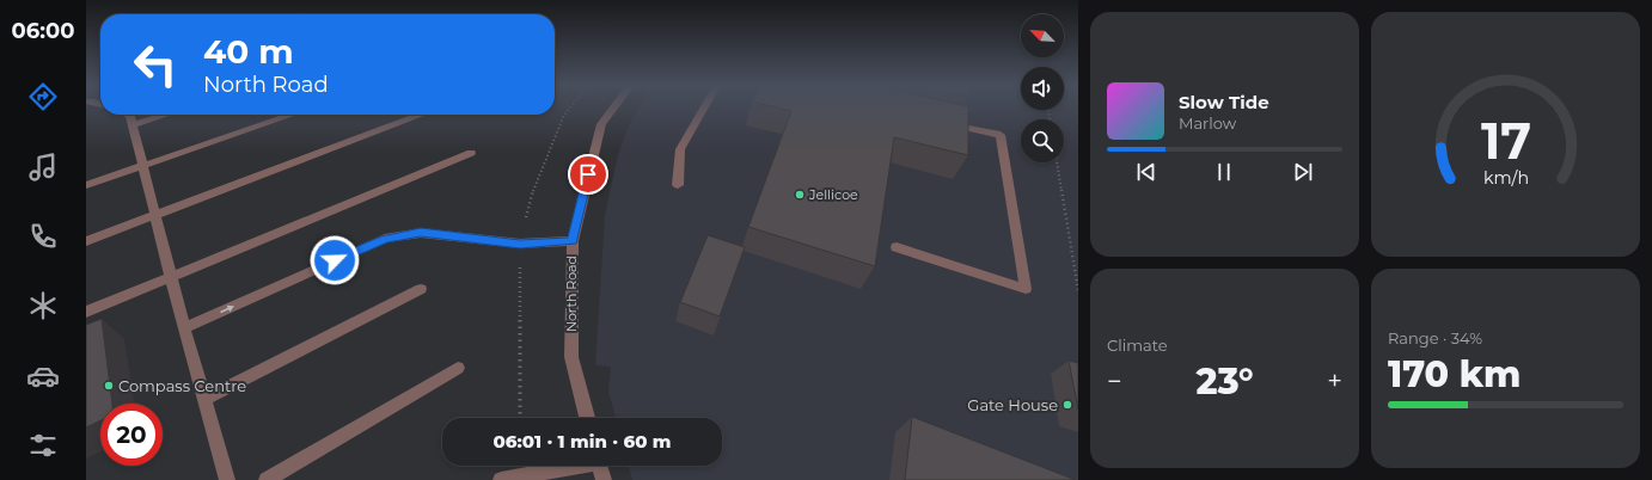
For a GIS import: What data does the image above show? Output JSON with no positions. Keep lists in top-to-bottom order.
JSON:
{
  "streets": {
    "street": ["North Road"]
  },
  "places": ["Jellicoe", "Compass Centre", "Gate House"],
  "north": "top left",
  "page": {
    "tabs": "06:00",
    "turn": ["40 m", "North Road"],
    "song": ["Slow Tide", "Marlow"],
    "tile": [
      "Climate",
      ["Range · 34%", "170 km"]
    ],
    "heat": ["−", "23°", "+"],
    "limit": "20",
    "trip": "06:01 · 1 min · 60 m",
    "gauge": ["17", "km/h"]
  }
}
